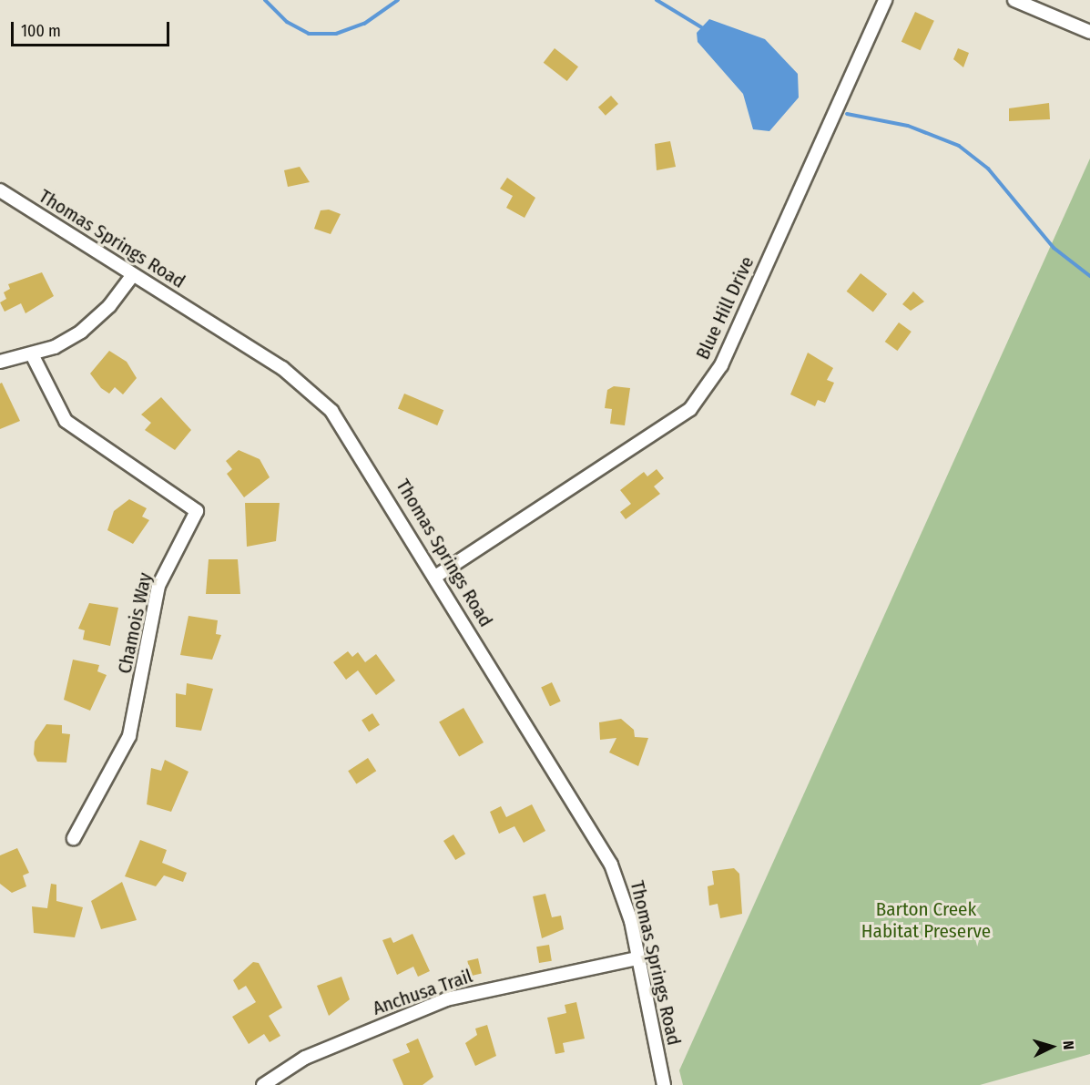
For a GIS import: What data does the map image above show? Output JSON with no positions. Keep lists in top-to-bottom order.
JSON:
{
  "streets": {
    "street": [
      "Thomas Springs Road",
      "Blue Hill Drive",
      "Chamois Way",
      "Anchusa Trail"
    ]
  },
  "crossings": [
    ["Thomas Springs Road", "Blue Hill Drive"],
    ["Thomas Springs Road", "Anchusa Trail"]
  ],
  "parks": ["Barton Creek Habitat Preserve"],
  "scale_bar": "100 m",
  "north": "right"
}
